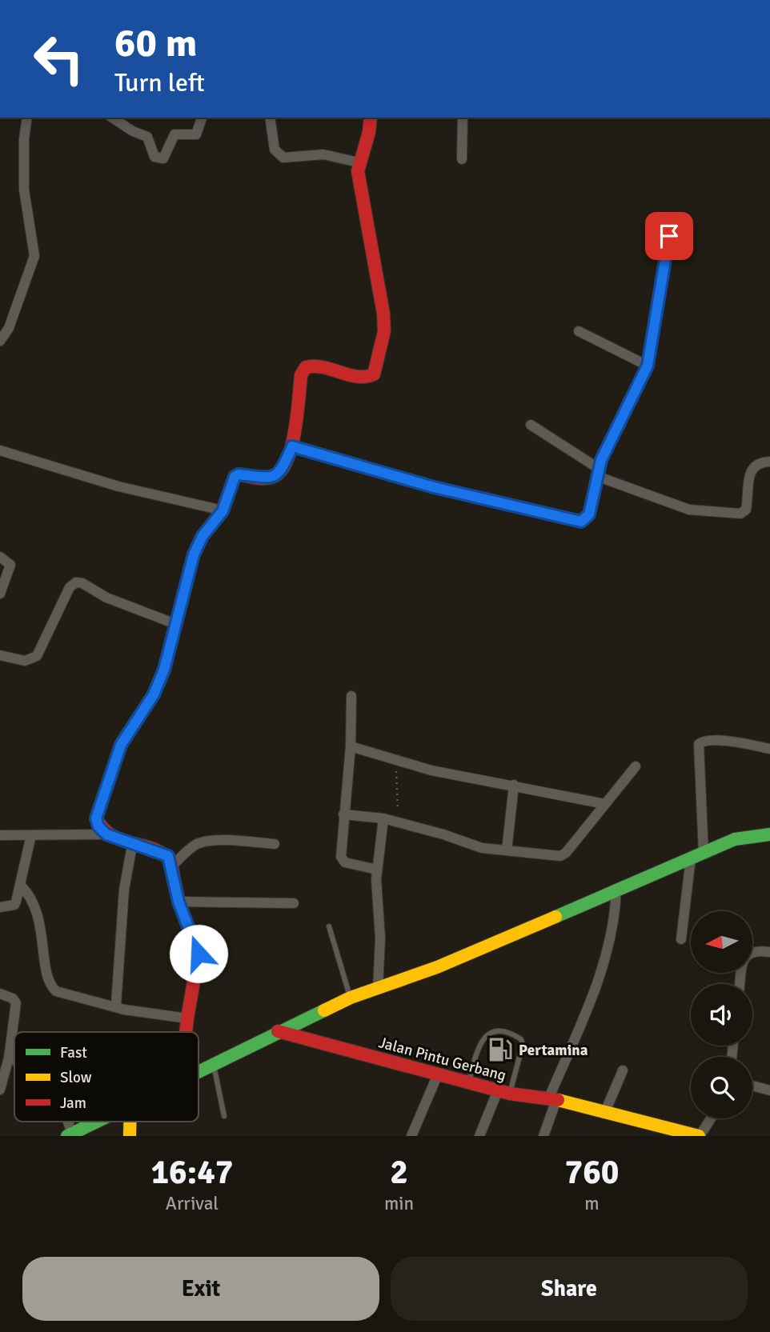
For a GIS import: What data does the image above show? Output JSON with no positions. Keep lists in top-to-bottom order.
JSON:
{
  "streets": {
    "street": ["Jalan Pintu Gerbang"]
  },
  "places": {
    "fuel station": ["Pertamina"]
  },
  "legend": ["Fast", "Slow", "Jam"],
  "north": "left",
  "page": {
    "turn": ["60 m", "Turn left"],
    "eta": [
      "16:47",
      "Arrival",
      "2",
      "min",
      "760",
      "m"
    ],
    "buttons": ["Exit", "Share"]
  }
}
